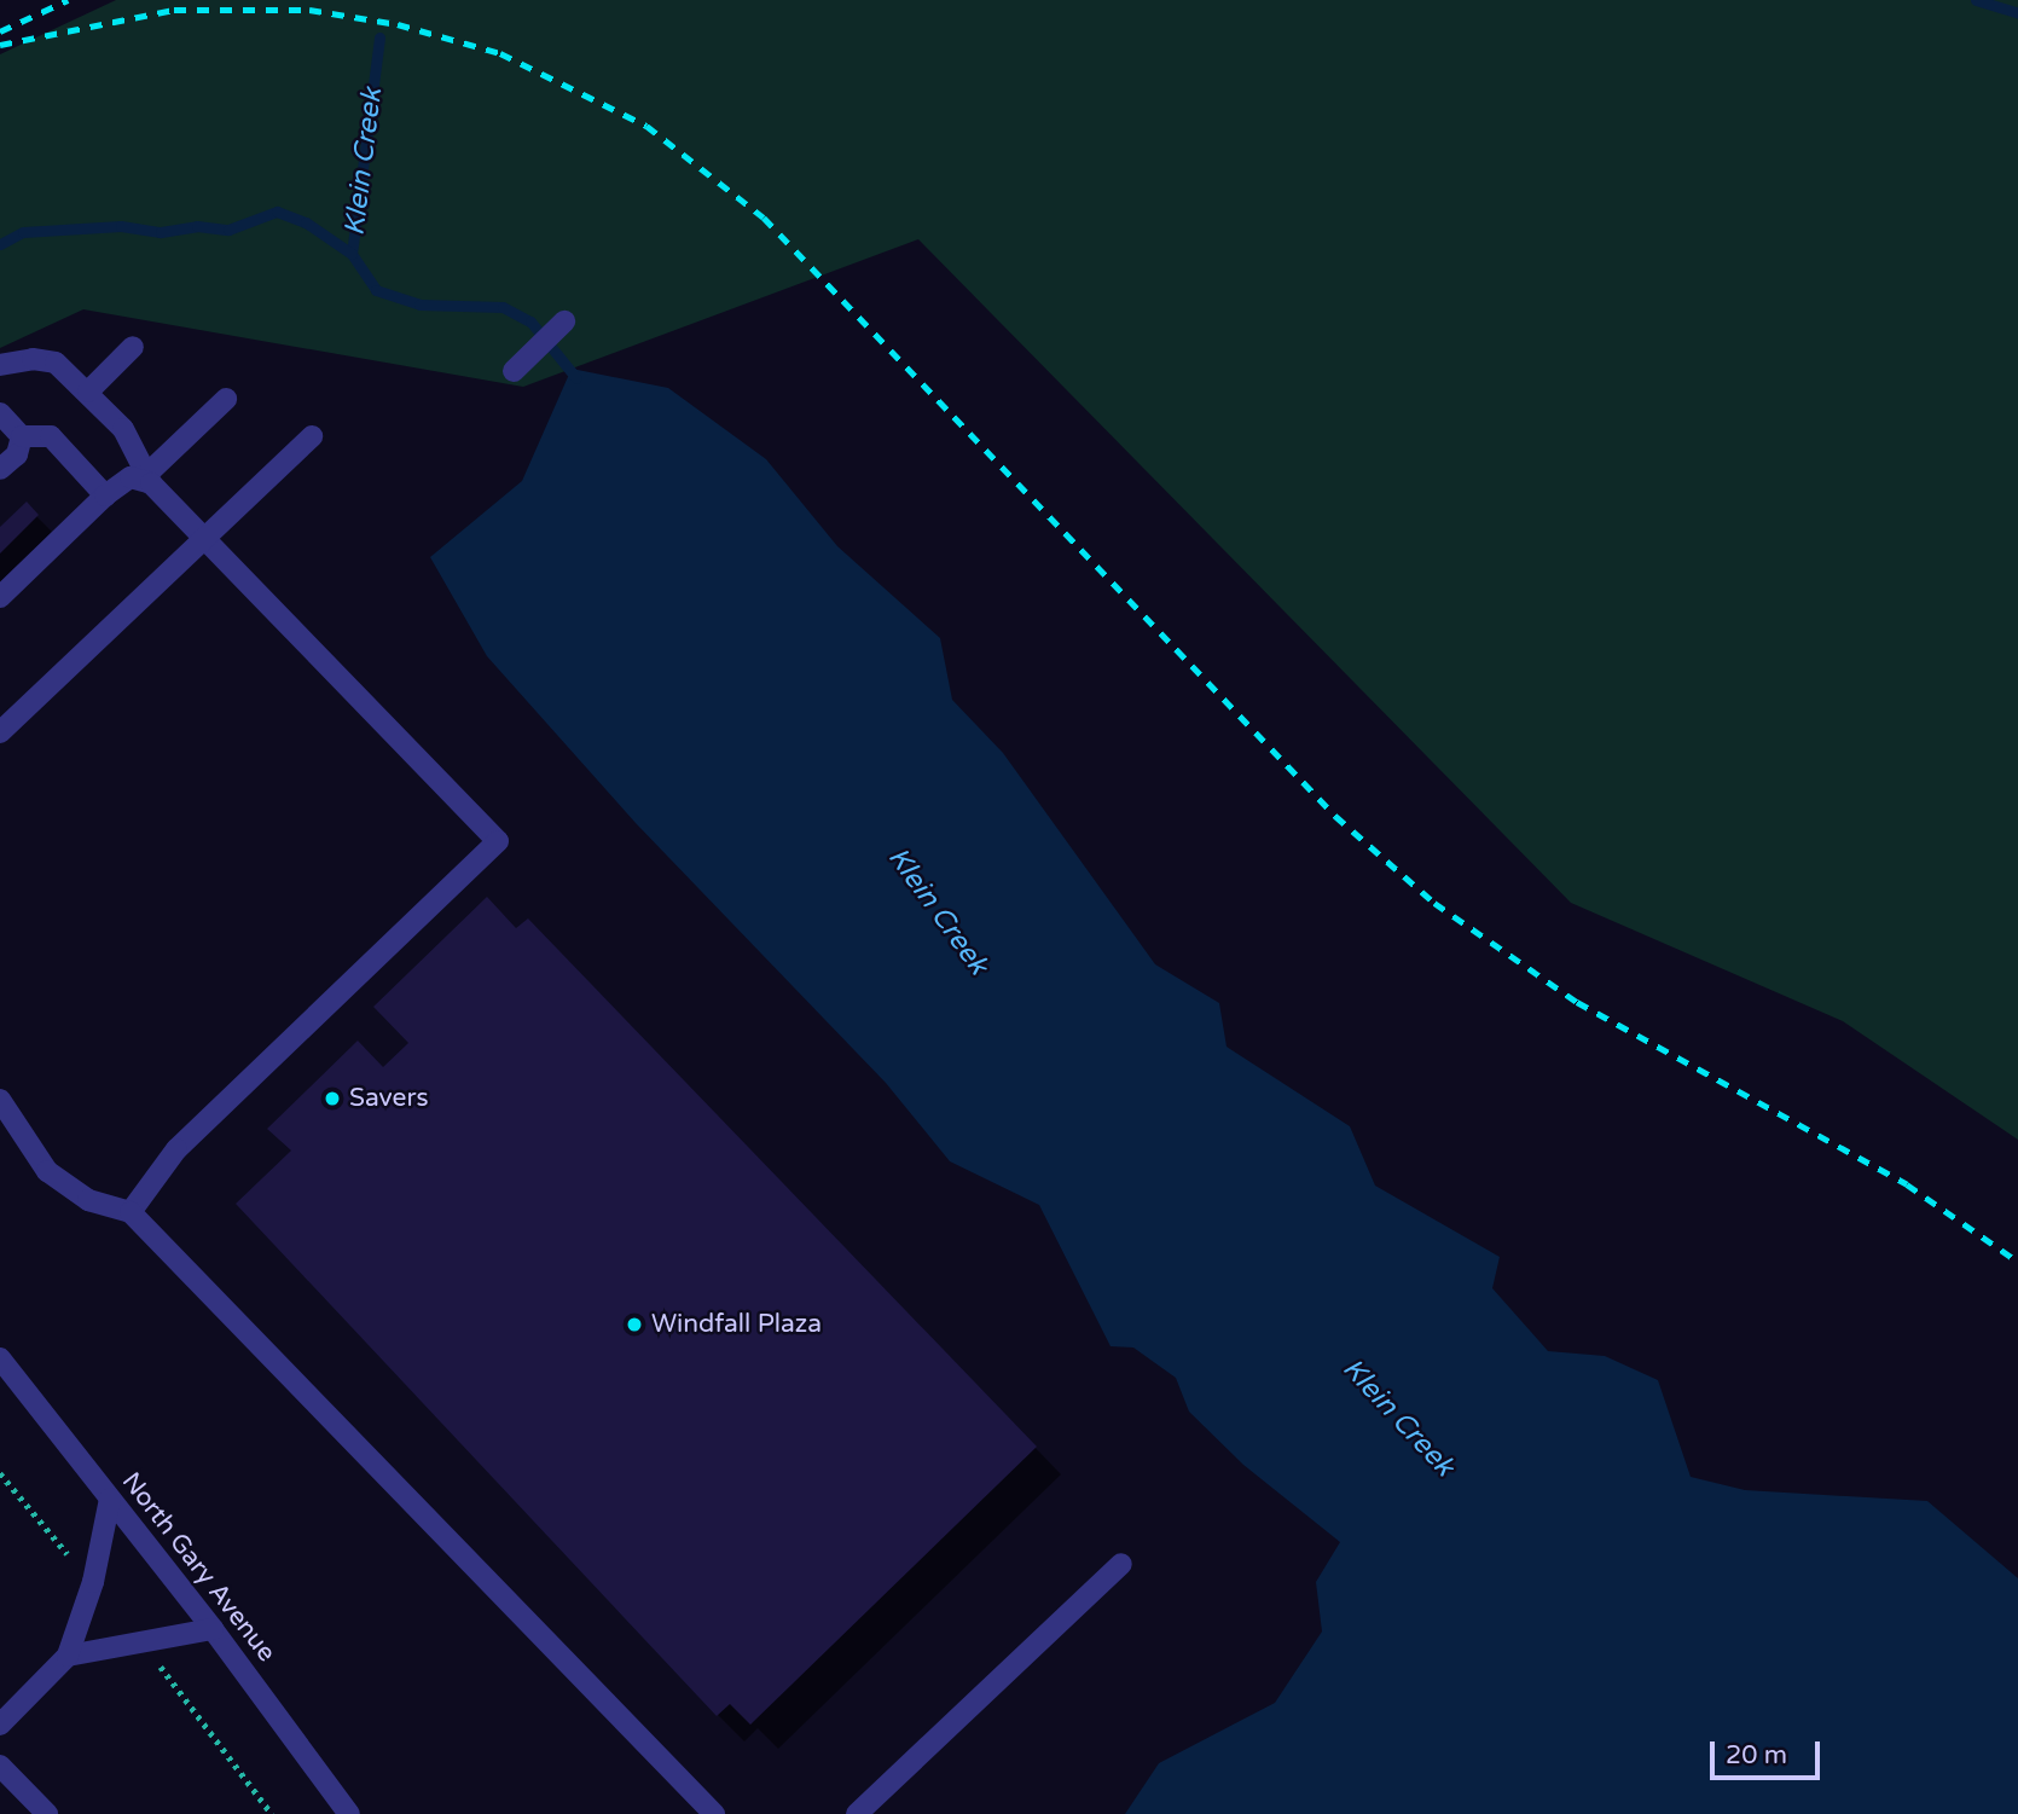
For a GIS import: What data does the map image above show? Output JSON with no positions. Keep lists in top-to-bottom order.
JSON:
{
  "streets": {
    "street": ["North Gary Avenue"]
  },
  "water": ["Klein Creek"],
  "places": ["Savers", "Windfall Plaza"],
  "scale_bar": "20 m"
}
